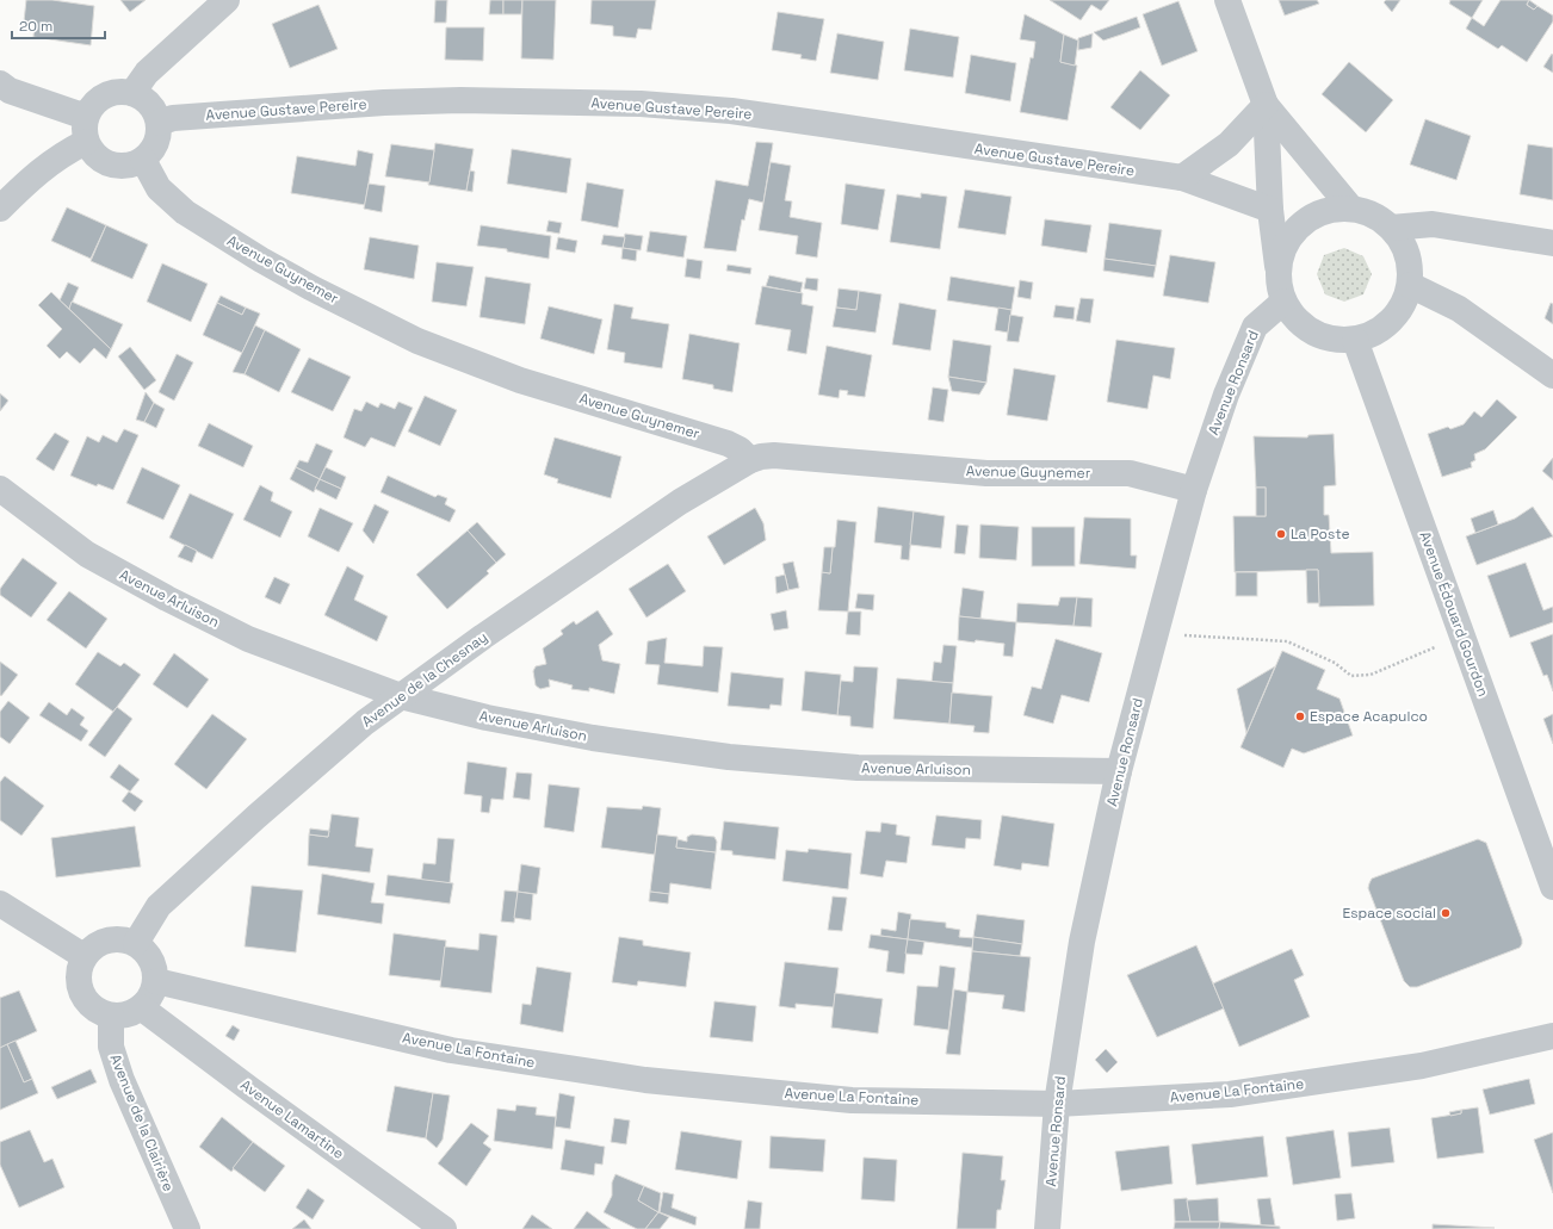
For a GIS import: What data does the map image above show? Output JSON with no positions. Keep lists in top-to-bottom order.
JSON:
{
  "streets": {
    "street": [
      "Avenue Gustave Pereire",
      "Avenue Guynemer",
      "Avenue Ronsard",
      "Avenue Arluison",
      "Avenue Édouard Gourdon",
      "Avenue de la Chesnay",
      "Avenue La Fontaine",
      "Avenue Lamartine",
      "Avenue de la Clairière"
    ]
  },
  "crossings": [
    ["Avenue Gustave Pereire", "Avenue Guynemer"],
    ["Avenue Guynemer", "Avenue Ronsard"],
    ["Avenue Guynemer", "Avenue de la Chesnay"],
    ["Avenue Ronsard", "Avenue Arluison"],
    ["Avenue Ronsard", "Avenue Édouard Gourdon"],
    ["Avenue Ronsard", "Avenue La Fontaine"],
    ["Avenue Arluison", "Avenue de la Chesnay"],
    ["Avenue de la Chesnay", "Avenue La Fontaine"],
    ["Avenue de la Chesnay", "Avenue Lamartine"],
    ["Avenue de la Chesnay", "Avenue de la Clairière"],
    ["Avenue La Fontaine", "Avenue Lamartine"],
    ["Avenue La Fontaine", "Avenue de la Clairière"],
    ["Avenue Lamartine", "Avenue de la Clairière"]
  ],
  "places": ["La Poste", "Espace Acapulco", "Espace social"],
  "scale_bar": "20 m"
}
